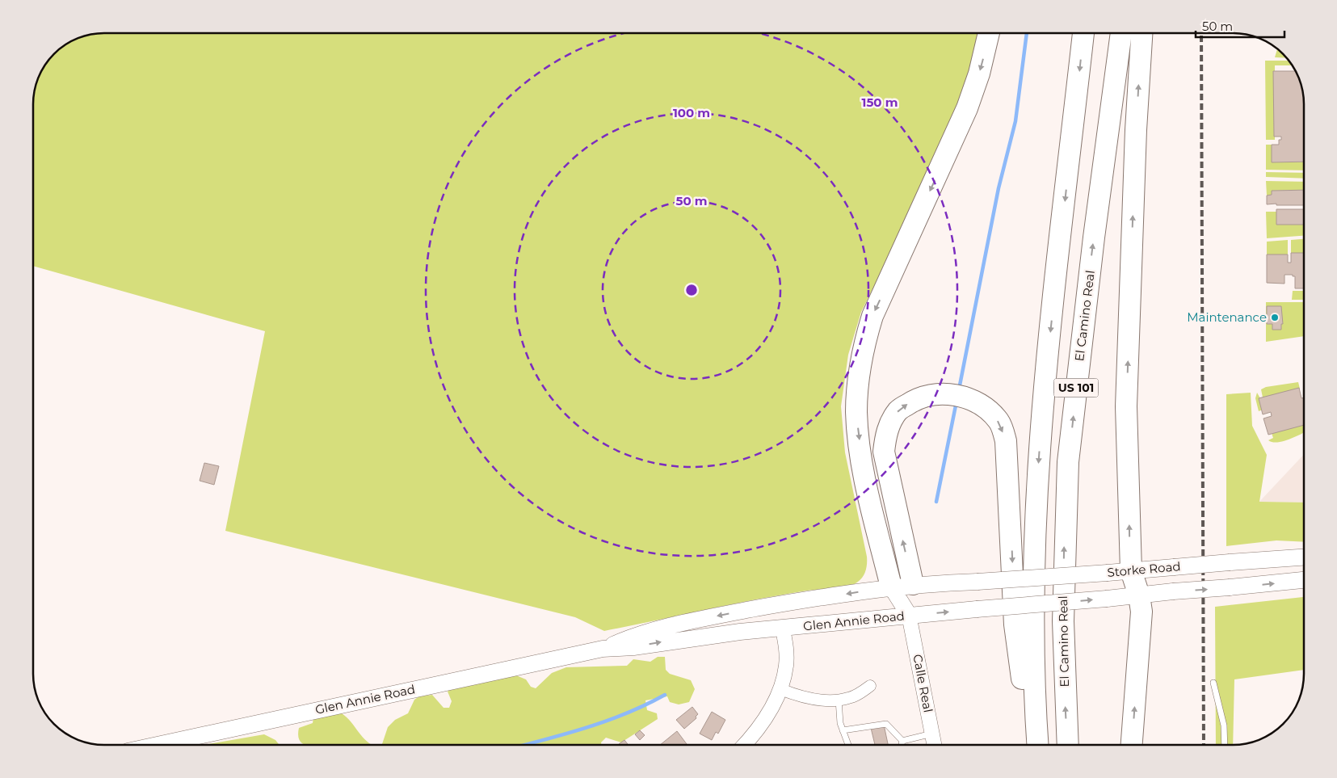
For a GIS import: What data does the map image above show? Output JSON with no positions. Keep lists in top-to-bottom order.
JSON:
{
  "streets": {
    "highway": ["El Camino Real", "US 101"],
    "main road": ["Storke Road", "Glen Annie Road"],
    "street": ["Calle Real"]
  },
  "crossings": [
    ["Storke Road", "Glen Annie Road"],
    ["Glen Annie Road", "Calle Real"]
  ],
  "places": ["Maintenance"],
  "scale_bar": "50 m",
  "rings": ["150 m", "100 m", "50 m"]
}
